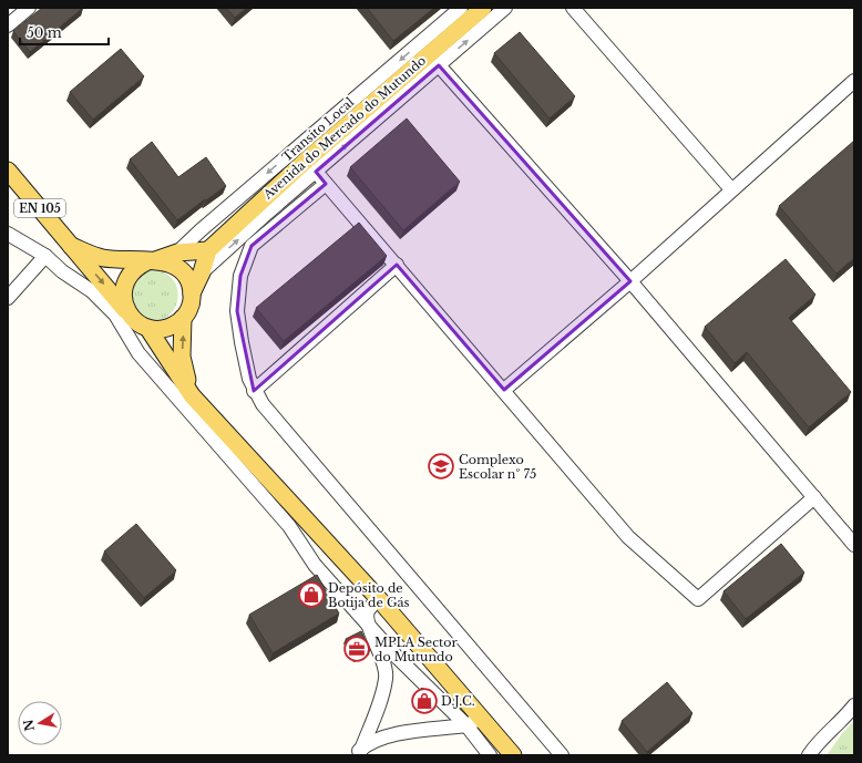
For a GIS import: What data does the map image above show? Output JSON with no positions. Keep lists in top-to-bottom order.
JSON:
{
  "streets": {
    "main road": ["Avenida do Mercado do Mutundo", "EN 105"],
    "street": ["Transito Local"]
  },
  "places": {
    "school or university": ["Complexo Escolar nº 75"],
    "shop": ["Depósito de Botija de Gás", "D.J.C."],
    "office": ["MPLA Sector do Mutundo"]
  },
  "scale_bar": "50 m",
  "north": "left"
}
